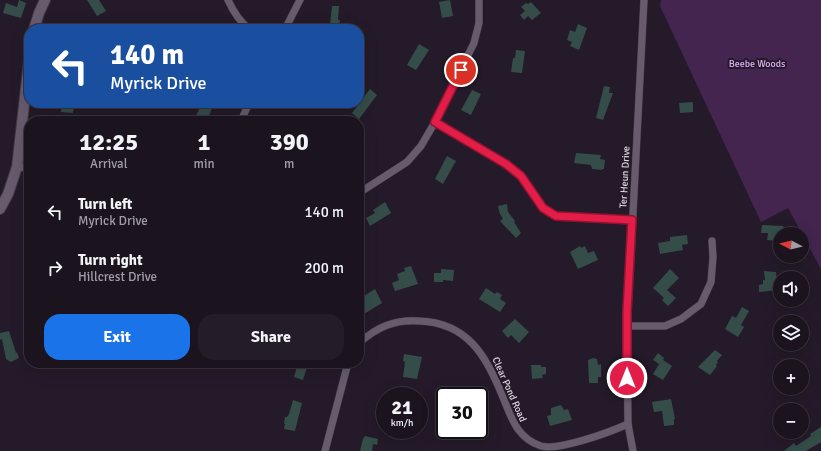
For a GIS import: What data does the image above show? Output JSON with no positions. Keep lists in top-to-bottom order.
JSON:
{
  "streets": {
    "street": ["Ter Heun Drive", "Clear Pond Road"]
  },
  "crossings": [
    ["Ter Heun Drive", "Clear Pond Road"]
  ],
  "parks": ["Beebe Woods"],
  "north": "left",
  "page": {
    "turn": ["140 m", "Myrick Drive"],
    "eta": [
      "12:25",
      "Arrival",
      "1",
      "min",
      "390",
      "m"
    ],
    "list": [
      {
        "name": "Turn left",
        "note": "Myrick Drive",
        "value": "140 m"
      },
      {
        "name": "Turn right",
        "note": "Hillcrest Drive",
        "value": "200 m"
      }
    ],
    "map_buttons": ["+", "−"],
    "buttons": ["Exit", "Share"],
    "speed": "21 km/h",
    "limit": "30"
  }
}
